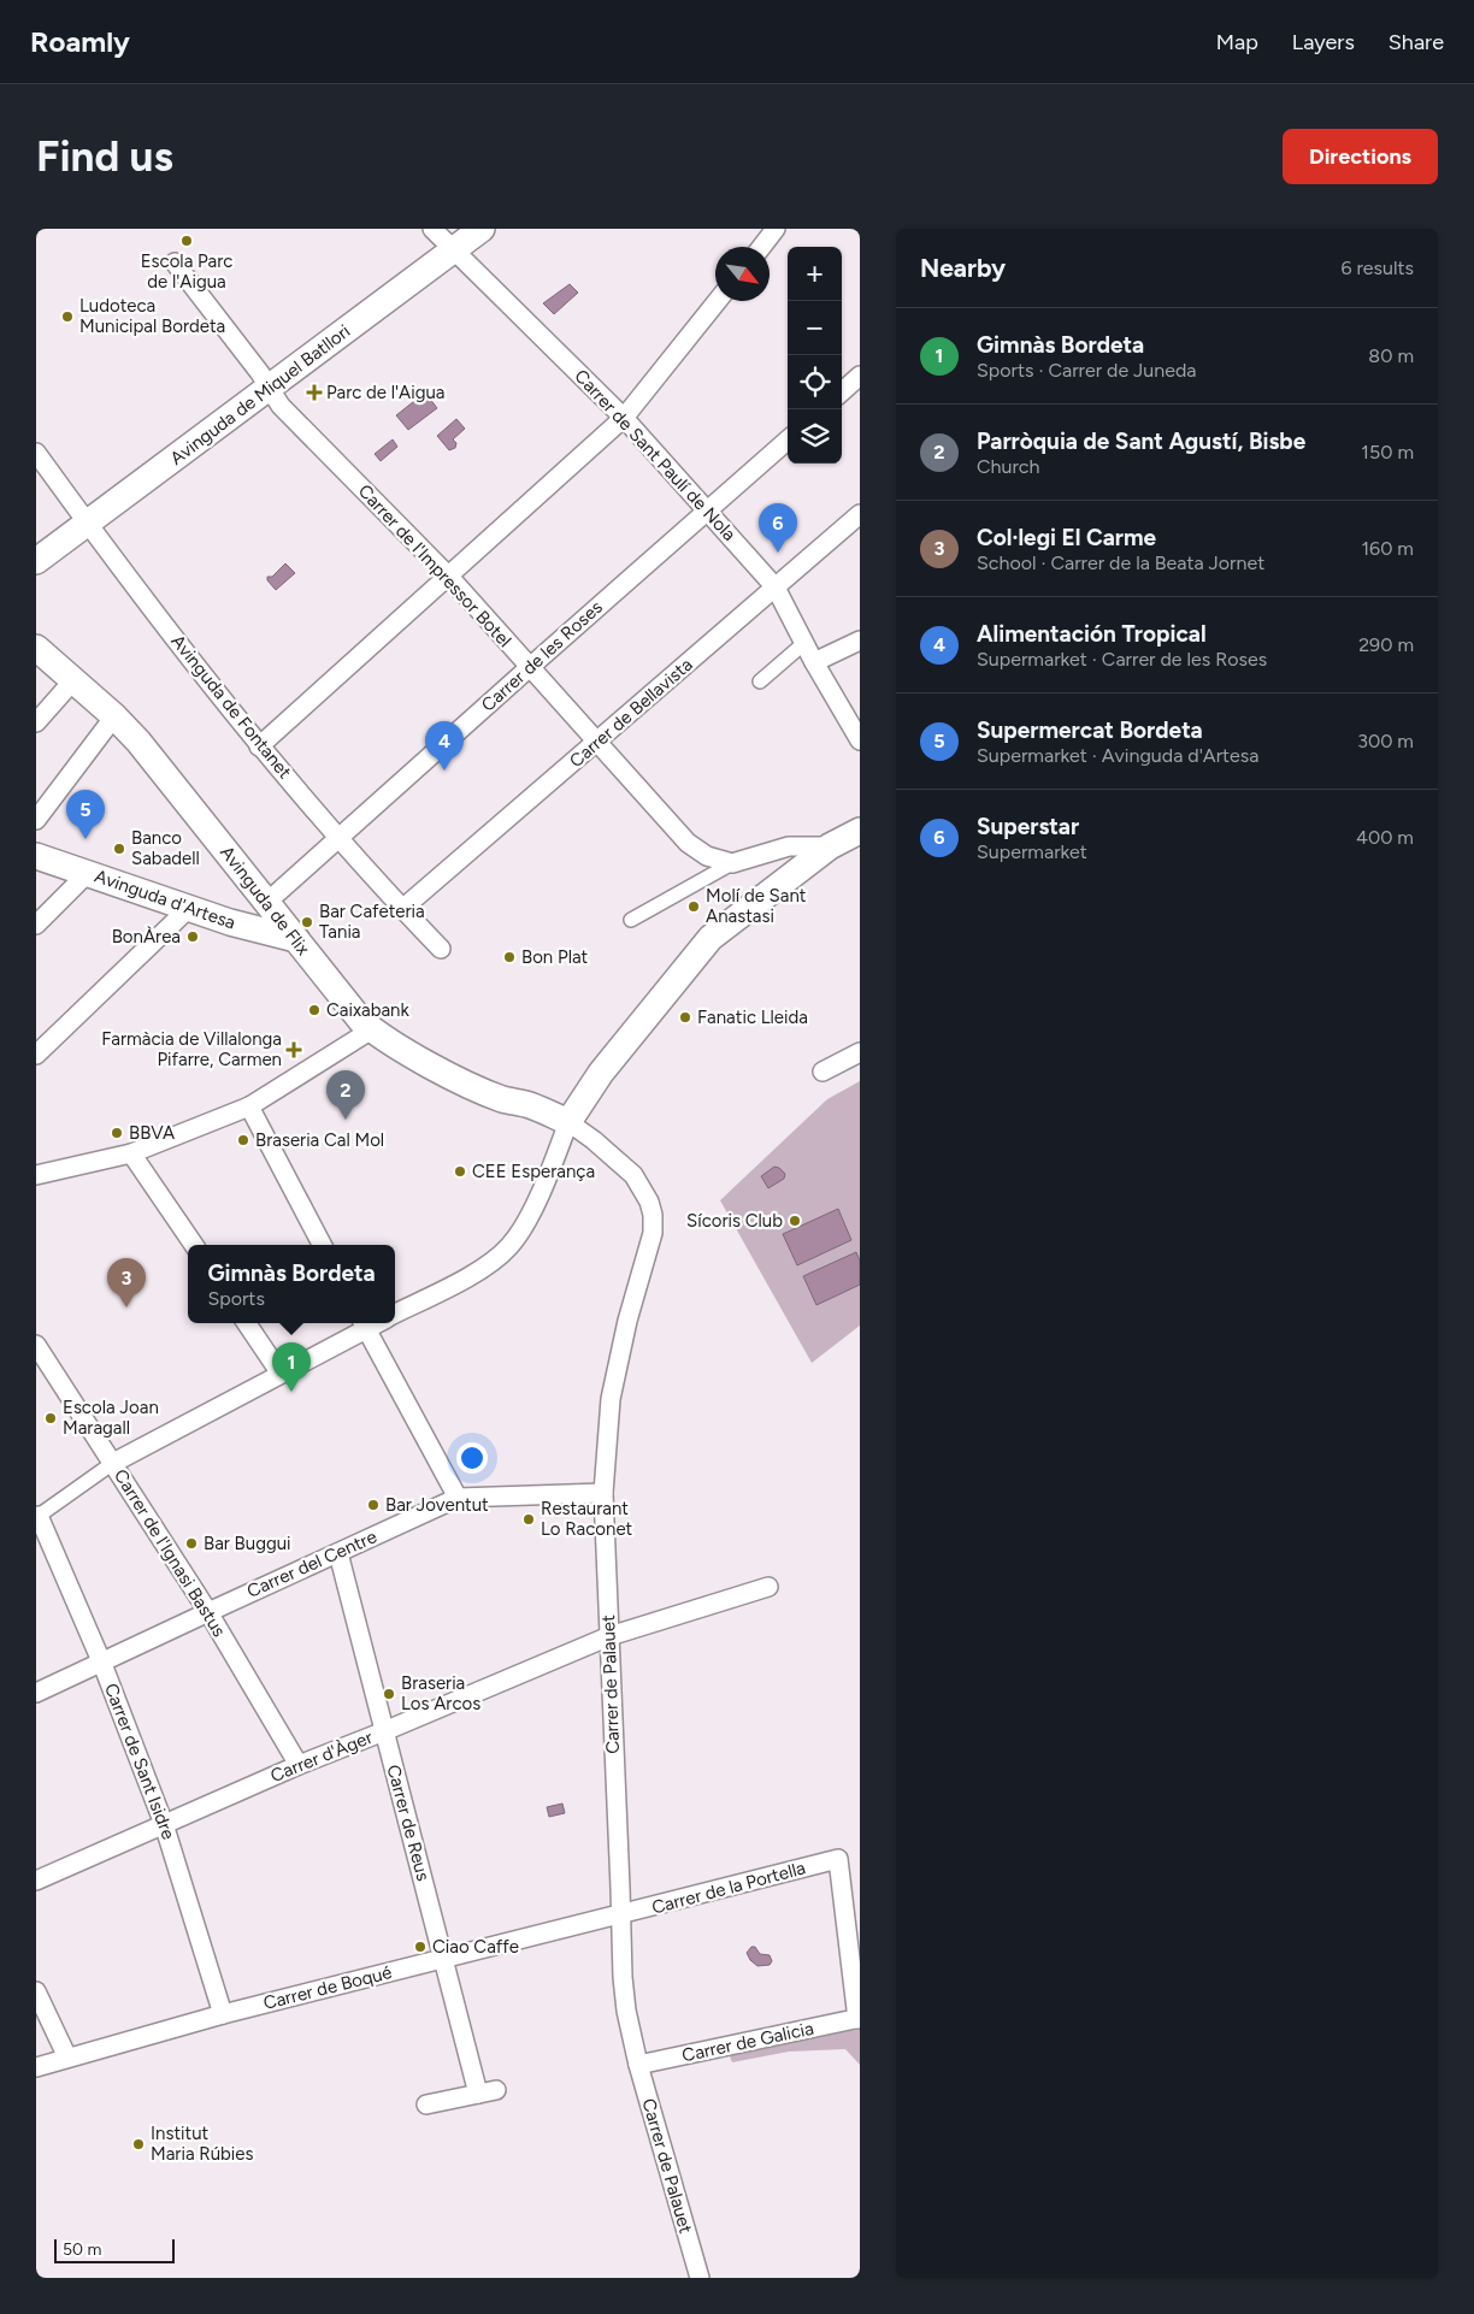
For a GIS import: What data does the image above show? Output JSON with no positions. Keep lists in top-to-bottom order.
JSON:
{
  "streets": {
    "main road": ["Avinguda de Miquel Batllori", "Avinguda d'Artesa", "Avinguda de Flix"],
    "street": [
      "Carrer de Sant Paulí de Nola",
      "Carrer de l'Impressor Botel",
      "Carrer de les Roses",
      "Avinguda de Fontanet",
      "Carrer de Bellavista",
      "Carrer de l'Ignasi Bastus",
      "Carrer del Centre",
      "Carrer de Palauet",
      "Carrer d'Àger",
      "Carrer de Sant Isidre",
      "Carrer de Reus",
      "Carrer de la Portella",
      "Carrer de Boqué",
      "Carrer de Galicia"
    ]
  },
  "crossings": [
    ["Avinguda de Miquel Batllori", "Carrer de Sant Paulí de Nola"],
    ["Avinguda de Miquel Batllori", "Carrer de l'Impressor Botel"],
    ["Avinguda de Miquel Batllori", "Avinguda de Fontanet"],
    ["Carrer de Sant Paulí de Nola", "Carrer de les Roses"],
    ["Carrer de Sant Paulí de Nola", "Carrer de Bellavista"],
    ["Carrer de l'Impressor Botel", "Carrer de les Roses"],
    ["Carrer de l'Impressor Botel", "Carrer de Bellavista"],
    ["Carrer de les Roses", "Avinguda de Fontanet"],
    ["Carrer de les Roses", "Avinguda de Flix"],
    ["Avinguda de Fontanet", "Carrer de Bellavista"],
    ["Avinguda d'Artesa", "Avinguda de Flix"],
    ["Carrer de l'Ignasi Bastus", "Carrer del Centre"],
    ["Carrer de l'Ignasi Bastus", "Carrer d'Àger"],
    ["Carrer del Centre", "Carrer de Palauet"],
    ["Carrer del Centre", "Carrer de Sant Isidre"],
    ["Carrer del Centre", "Carrer de Reus"],
    ["Carrer de Palauet", "Carrer d'Àger"],
    ["Carrer de Palauet", "Carrer de la Portella"],
    ["Carrer de Palauet", "Carrer de Boqué"],
    ["Carrer de Palauet", "Carrer de Galicia"],
    ["Carrer d'Àger", "Carrer de Sant Isidre"],
    ["Carrer d'Àger", "Carrer de Reus"],
    ["Carrer de Sant Isidre", "Carrer de Boqué"],
    ["Carrer de Reus", "Carrer de Boqué"],
    ["Carrer de la Portella", "Carrer de Boqué"],
    ["Carrer de la Portella", "Carrer de Galicia"]
  ],
  "places": {
    "other": [
      "Escola Parc de l'Aigua",
      "Ludoteca Municipal Bordeta",
      "Banco Sabadell",
      "Molí de Sant Anastasi",
      "Bar Cafeteria Tania",
      "BonÀrea",
      "Bon Plat",
      "Caixabank",
      "Fanatic Lleida",
      "BBVA",
      "Braseria Cal Mol",
      "CEE Esperança",
      "Sícoris Club",
      "Escola Joan Maragall",
      "Bar Joventut",
      "Restaurant Lo Raconet",
      "Bar Buggui",
      "Braseria Los Arcos",
      "Ciao Caffe",
      "Institut Maria Rúbies"
    ],
    "health": ["Parc de l'Aigua", "Farmàcia de Villalonga Pifarre, Carmen"]
  },
  "scale_bar": "50 m",
  "north": "bottom right",
  "page": {
    "header": "Roamly",
    "nav": ["Map", "Layers", "Share"],
    "buttons": "Directions",
    "title": "Find us",
    "heading": ["Nearby", "6 results"],
    "map_buttons": ["+", "−"],
    "list": [
      {
        "mark": "1",
        "name": "Gimnàs Bordeta",
        "note": "Sports · Carrer de Juneda",
        "value": "80 m"
      },
      {
        "mark": "2",
        "name": "Parròquia de Sant Agustí, Bisbe",
        "note": "Church",
        "value": "150 m"
      },
      {
        "mark": "3",
        "name": "Col·legi El Carme",
        "note": "School · Carrer de la Beata Jornet",
        "value": "160 m"
      },
      {
        "mark": "4",
        "name": "Alimentación Tropical",
        "note": "Supermarket · Carrer de les Roses",
        "value": "290 m"
      },
      {
        "mark": "5",
        "name": "Supermercat Bordeta",
        "note": "Supermarket · Avinguda d'Artesa",
        "value": "300 m"
      },
      {
        "mark": "6",
        "name": "Superstar",
        "note": "Supermarket",
        "value": "400 m"
      }
    ],
    "pins": [
      "6",
      "4",
      "5",
      "2",
      "3",
      "1"
    ],
    "popup": ["Gimnàs Bordeta", "Sports"],
    "scale": "50 m"
  }
}
